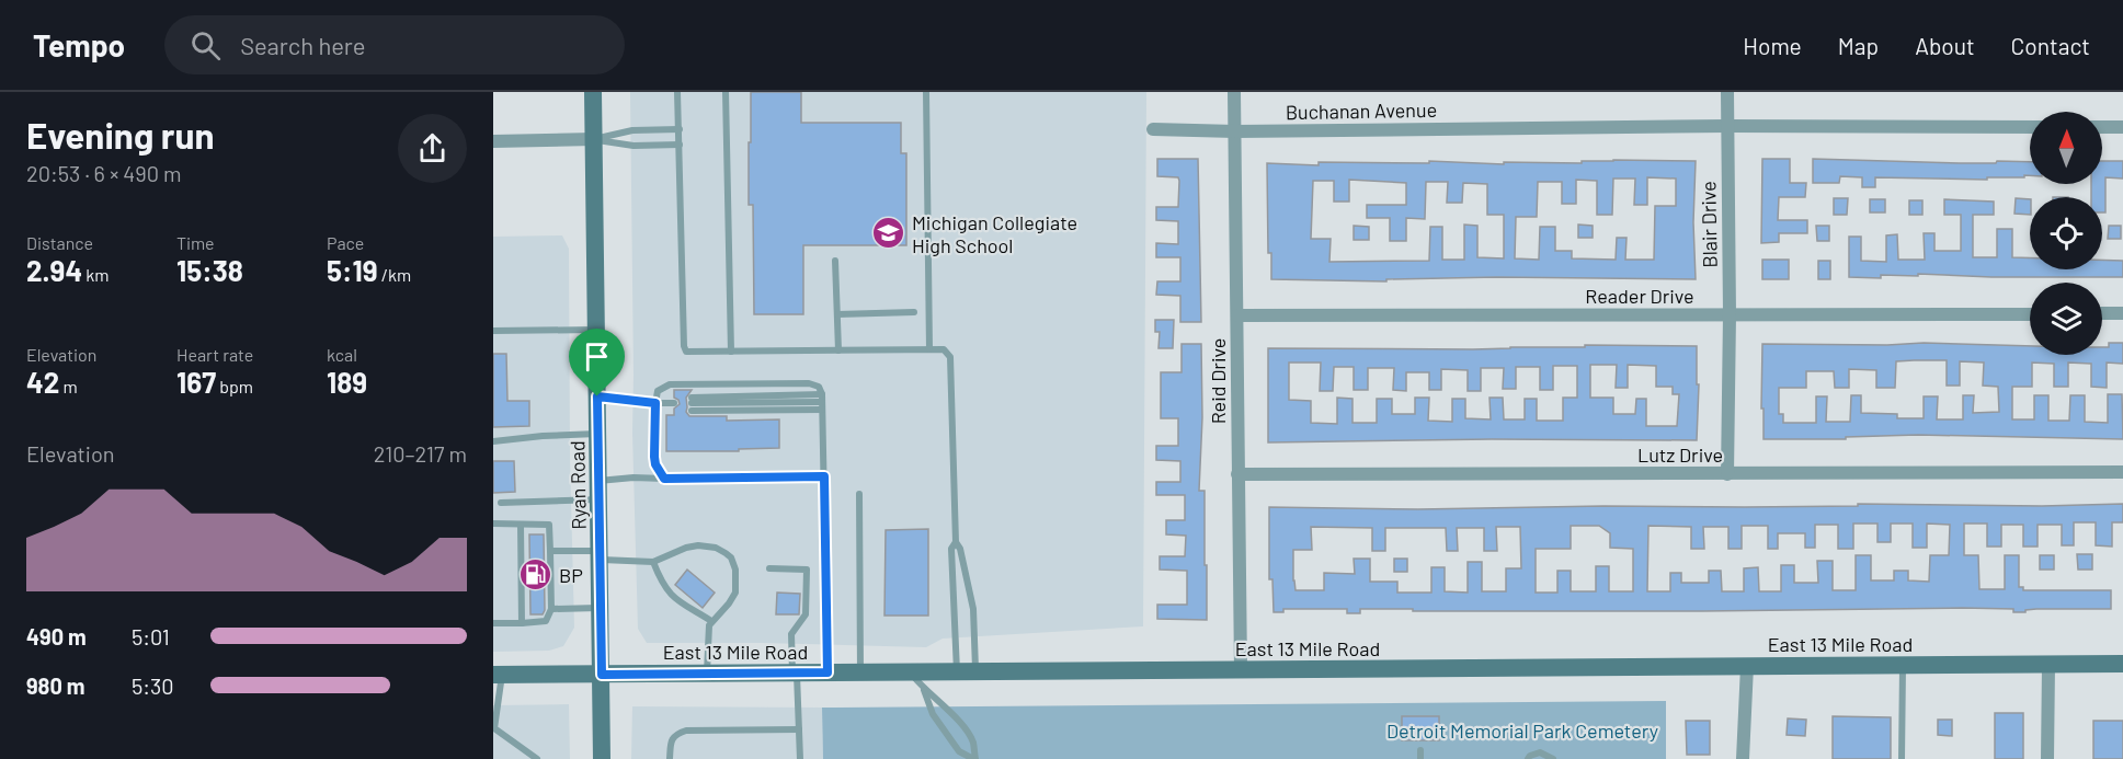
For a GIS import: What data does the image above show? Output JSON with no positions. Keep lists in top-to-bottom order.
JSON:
{
  "streets": {
    "main road": ["Ryan Road", "East 13 Mile Road"],
    "street": [
      "Buchanan Avenue",
      "Blair Drive",
      "Reader Drive",
      "Reid Drive",
      "Lutz Drive"
    ]
  },
  "crossings": [
    ["Buchanan Avenue", "Blair Drive"],
    ["Buchanan Avenue", "Reid Drive"],
    ["Blair Drive", "Reader Drive"],
    ["Blair Drive", "Lutz Drive"],
    ["Reader Drive", "Reid Drive"],
    ["Reid Drive", "Lutz Drive"],
    ["Reid Drive", "East 13 Mile Road"],
    ["Ryan Road", "East 13 Mile Road"]
  ],
  "parks": ["Detroit Memorial Park Cemetery"],
  "places": {
    "school or university": ["Michigan Collegiate High School"],
    "fuel station": ["BP"]
  },
  "north": "top",
  "page": {
    "header": "Tempo",
    "search": "Search here",
    "nav": [
      "Home",
      "Map",
      "About",
      "Contact"
    ],
    "heading": ["Evening run", "20:53 · 6 × 490 m"],
    "stats": [
      ["Distance", "2.94 km"],
      ["Time", "15:38"],
      ["Pace", "5:19 /km"],
      ["Elevation", "42 m"],
      ["Heart rate", "167 bpm"],
      ["kcal", "189"]
    ],
    "chart": ["Elevation", "210–217 m"],
    "list": [
      {
        "name": "490 m",
        "note": "5:01"
      },
      {
        "name": "980 m",
        "note": "5:30"
      }
    ]
  }
}
